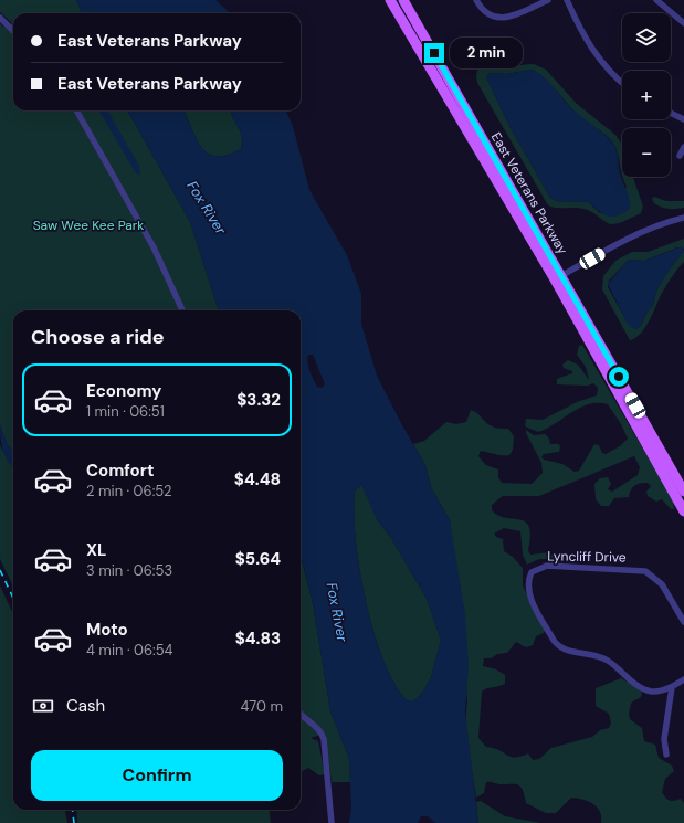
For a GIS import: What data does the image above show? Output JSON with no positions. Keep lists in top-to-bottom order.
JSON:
{
  "streets": {
    "main road": ["East Veterans Parkway"],
    "street": ["Lyncliff Drive"]
  },
  "water": ["Fox River"],
  "parks": ["Saw Wee Kee Park"],
  "page": {
    "map_buttons": ["+", "−"],
    "banner": ["East Veterans Parkway", "East Veterans Parkway"],
    "bubble": "2 min",
    "heading": "Choose a ride",
    "list": [
      {
        "name": "Economy",
        "note": "1 min · 06:51",
        "value": "$3.32"
      },
      {
        "name": "Comfort",
        "note": "2 min · 06:52",
        "value": "$4.48"
      },
      {
        "name": "XL",
        "note": "3 min · 06:53",
        "value": "$5.64"
      },
      {
        "name": "Moto",
        "note": "4 min · 06:54",
        "value": "$4.83"
      }
    ],
    "pay": ["Cash", "470 m"],
    "buttons": "Confirm"
  }
}
